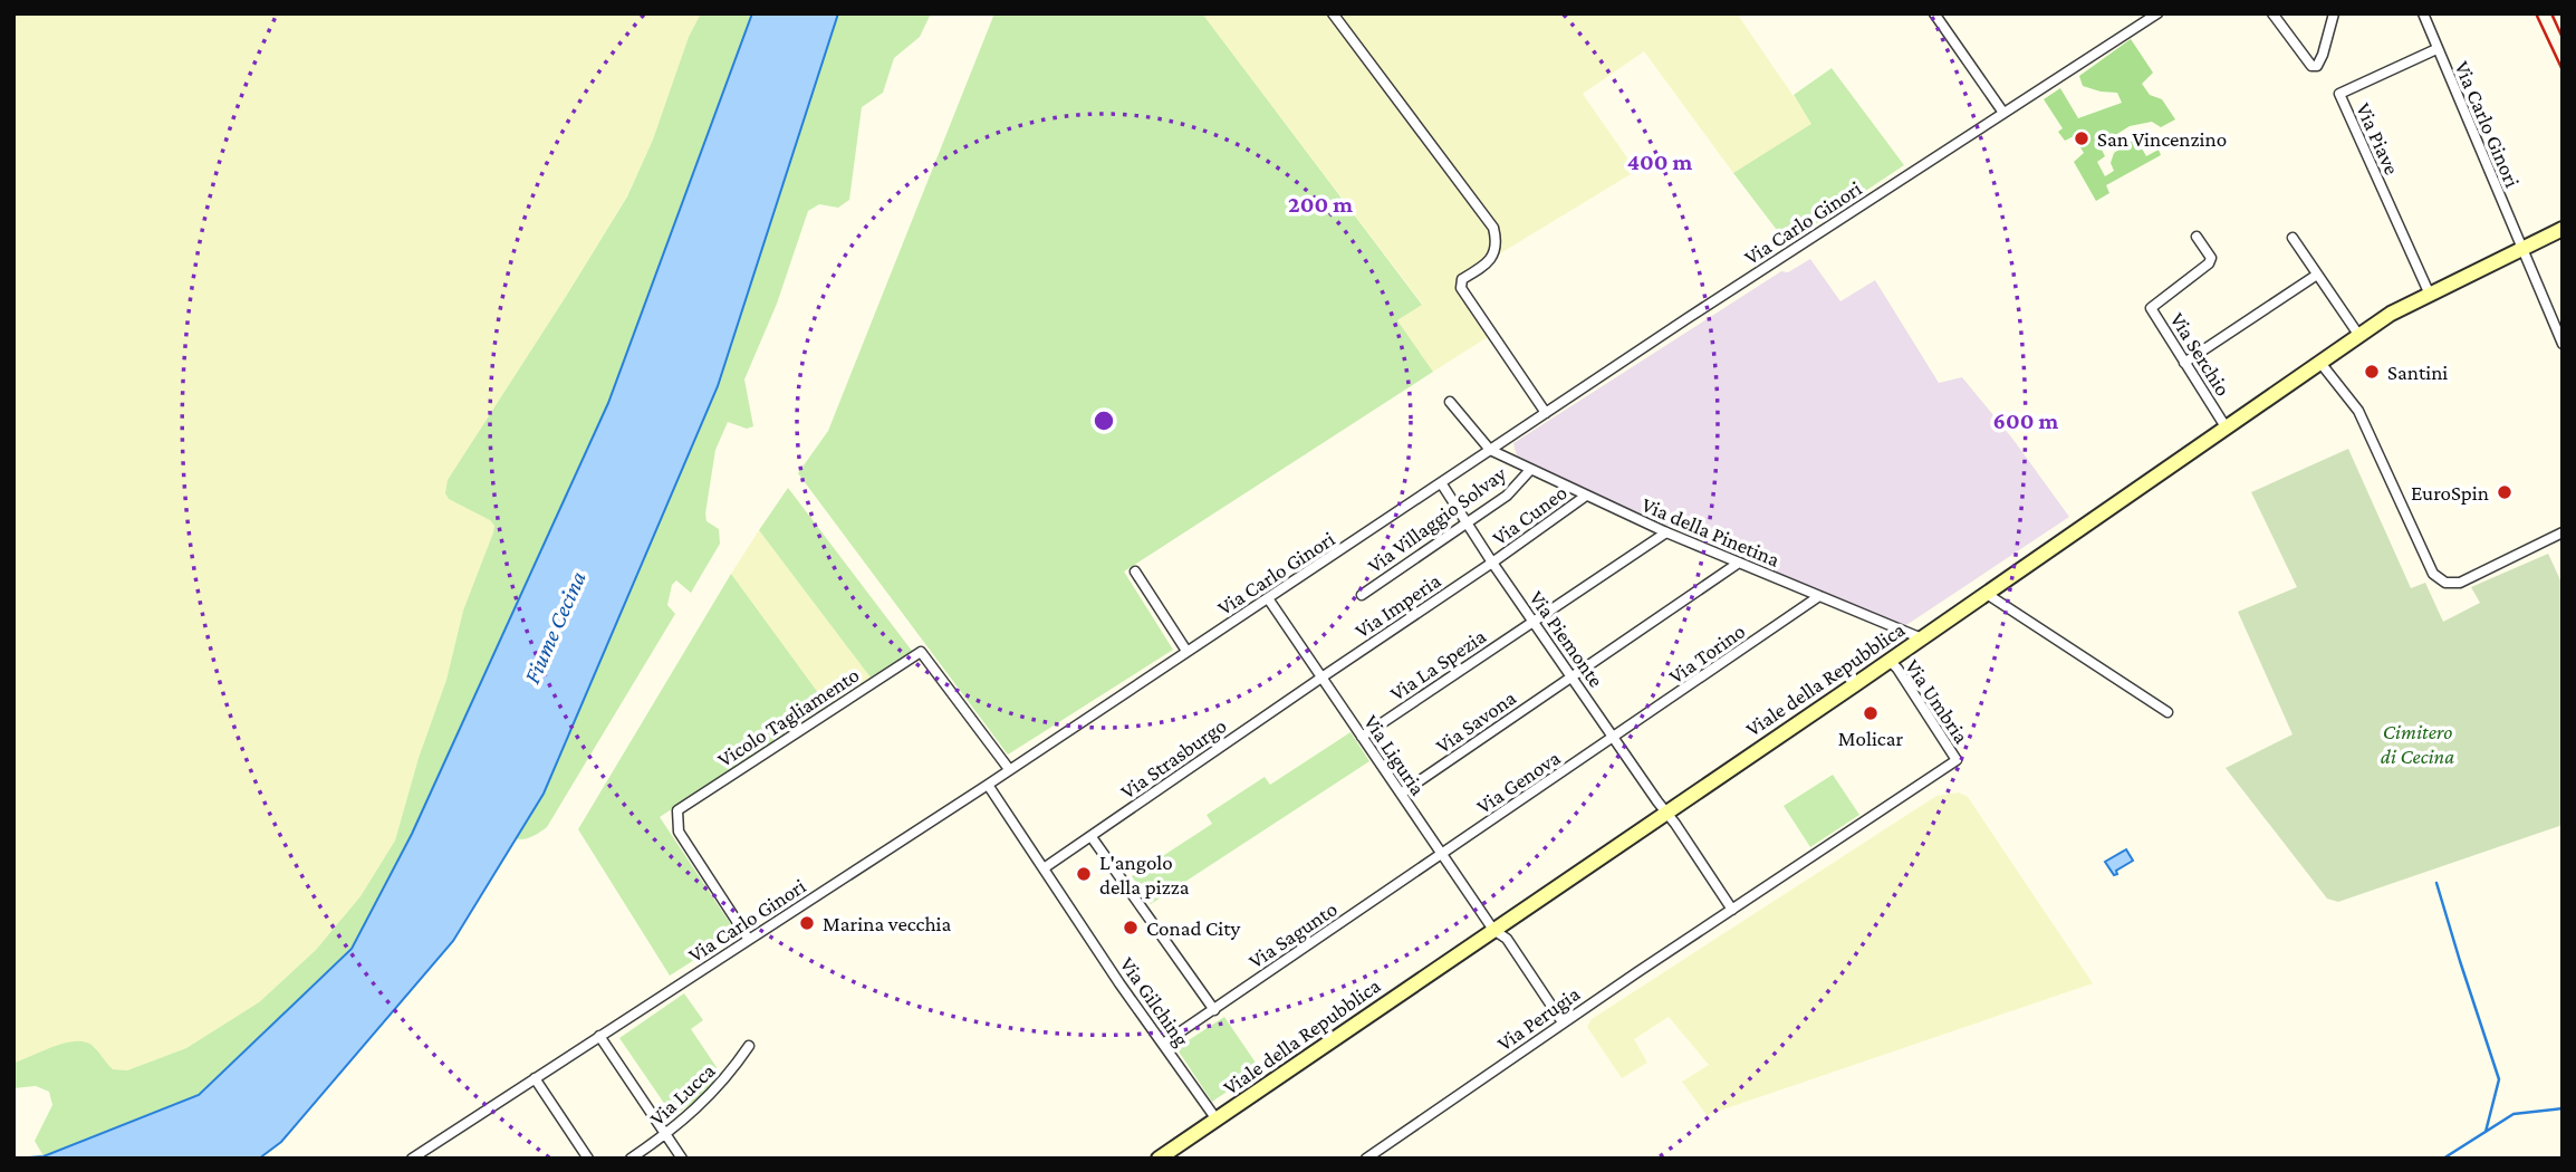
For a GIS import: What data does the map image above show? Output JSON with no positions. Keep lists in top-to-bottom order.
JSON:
{
  "streets": {
    "street": [
      "Via Carlo Ginori",
      "Via Piave",
      "Via Serchio",
      "Via Cuneo",
      "Via Villaggio Solvay",
      "Via della Pinetina",
      "Via Imperia",
      "Via Piemonte",
      "Via Torino",
      "Via La Spezia",
      "Viale della Repubblica",
      "Via Umbria",
      "Vicolo Tagliamento",
      "Via Savona",
      "Via Liguria",
      "Via Strasburgo",
      "Via Genova",
      "Via Sagunto",
      "Via Gilching",
      "Via Perugia",
      "Via Lucca"
    ]
  },
  "crossings": [
    ["Via Carlo Ginori", "Via Piave"],
    ["Via Carlo Ginori", "Via della Pinetina"],
    ["Via Carlo Ginori", "Via Piemonte"],
    ["Via Carlo Ginori", "Viale della Repubblica"],
    ["Via Carlo Ginori", "Vicolo Tagliamento"],
    ["Via Carlo Ginori", "Via Liguria"],
    ["Via Carlo Ginori", "Via Gilching"],
    ["Via Piave", "Viale della Repubblica"],
    ["Via Serchio", "Viale della Repubblica"],
    ["Via Cuneo", "Via della Pinetina"],
    ["Via Cuneo", "Via Imperia"],
    ["Via Cuneo", "Via Piemonte"],
    ["Via Villaggio Solvay", "Via della Pinetina"],
    ["Via Villaggio Solvay", "Via Piemonte"],
    ["Via della Pinetina", "Via Torino"],
    ["Via della Pinetina", "Via La Spezia"],
    ["Via della Pinetina", "Viale della Repubblica"],
    ["Via della Pinetina", "Via Savona"],
    ["Via Imperia", "Via Piemonte"],
    ["Via Imperia", "Via Liguria"],
    ["Via Imperia", "Via Strasburgo"],
    ["Via Piemonte", "Via Torino"],
    ["Via Piemonte", "Via La Spezia"],
    ["Via Piemonte", "Viale della Repubblica"],
    ["Via Piemonte", "Via Savona"],
    ["Via Piemonte", "Via Genova"],
    ["Via Piemonte", "Via Perugia"],
    ["Via Torino", "Via Genova"],
    ["Via La Spezia", "Via Liguria"],
    ["Viale della Repubblica", "Via Umbria"],
    ["Viale della Repubblica", "Via Liguria"],
    ["Viale della Repubblica", "Via Gilching"],
    ["Via Umbria", "Via Perugia"],
    ["Via Savona", "Via Liguria"],
    ["Via Liguria", "Via Strasburgo"],
    ["Via Liguria", "Via Genova"],
    ["Via Liguria", "Via Sagunto"],
    ["Via Liguria", "Via Perugia"],
    ["Via Strasburgo", "Via Gilching"],
    ["Via Genova", "Via Sagunto"],
    ["Via Sagunto", "Via Gilching"]
  ],
  "water": ["Fiume Cecina"],
  "parks": ["Cimitero di Cecina"],
  "places": [
    "San Vincenzino",
    "Santini",
    "EuroSpin",
    "Molicar",
    "L'angolo della pizza",
    "Marina vecchia",
    "Conad City"
  ],
  "rings": ["400 m", "200 m", "600 m"]
}
